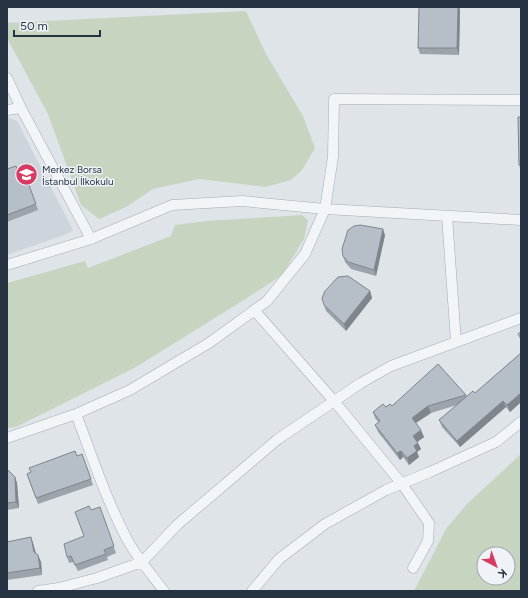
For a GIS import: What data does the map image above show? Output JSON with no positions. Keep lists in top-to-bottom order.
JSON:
{
  "places": {
    "school or university": ["Merkez Borsa İstanbul İlkokulu"]
  },
  "scale_bar": "50 m",
  "north": "bottom right"
}
